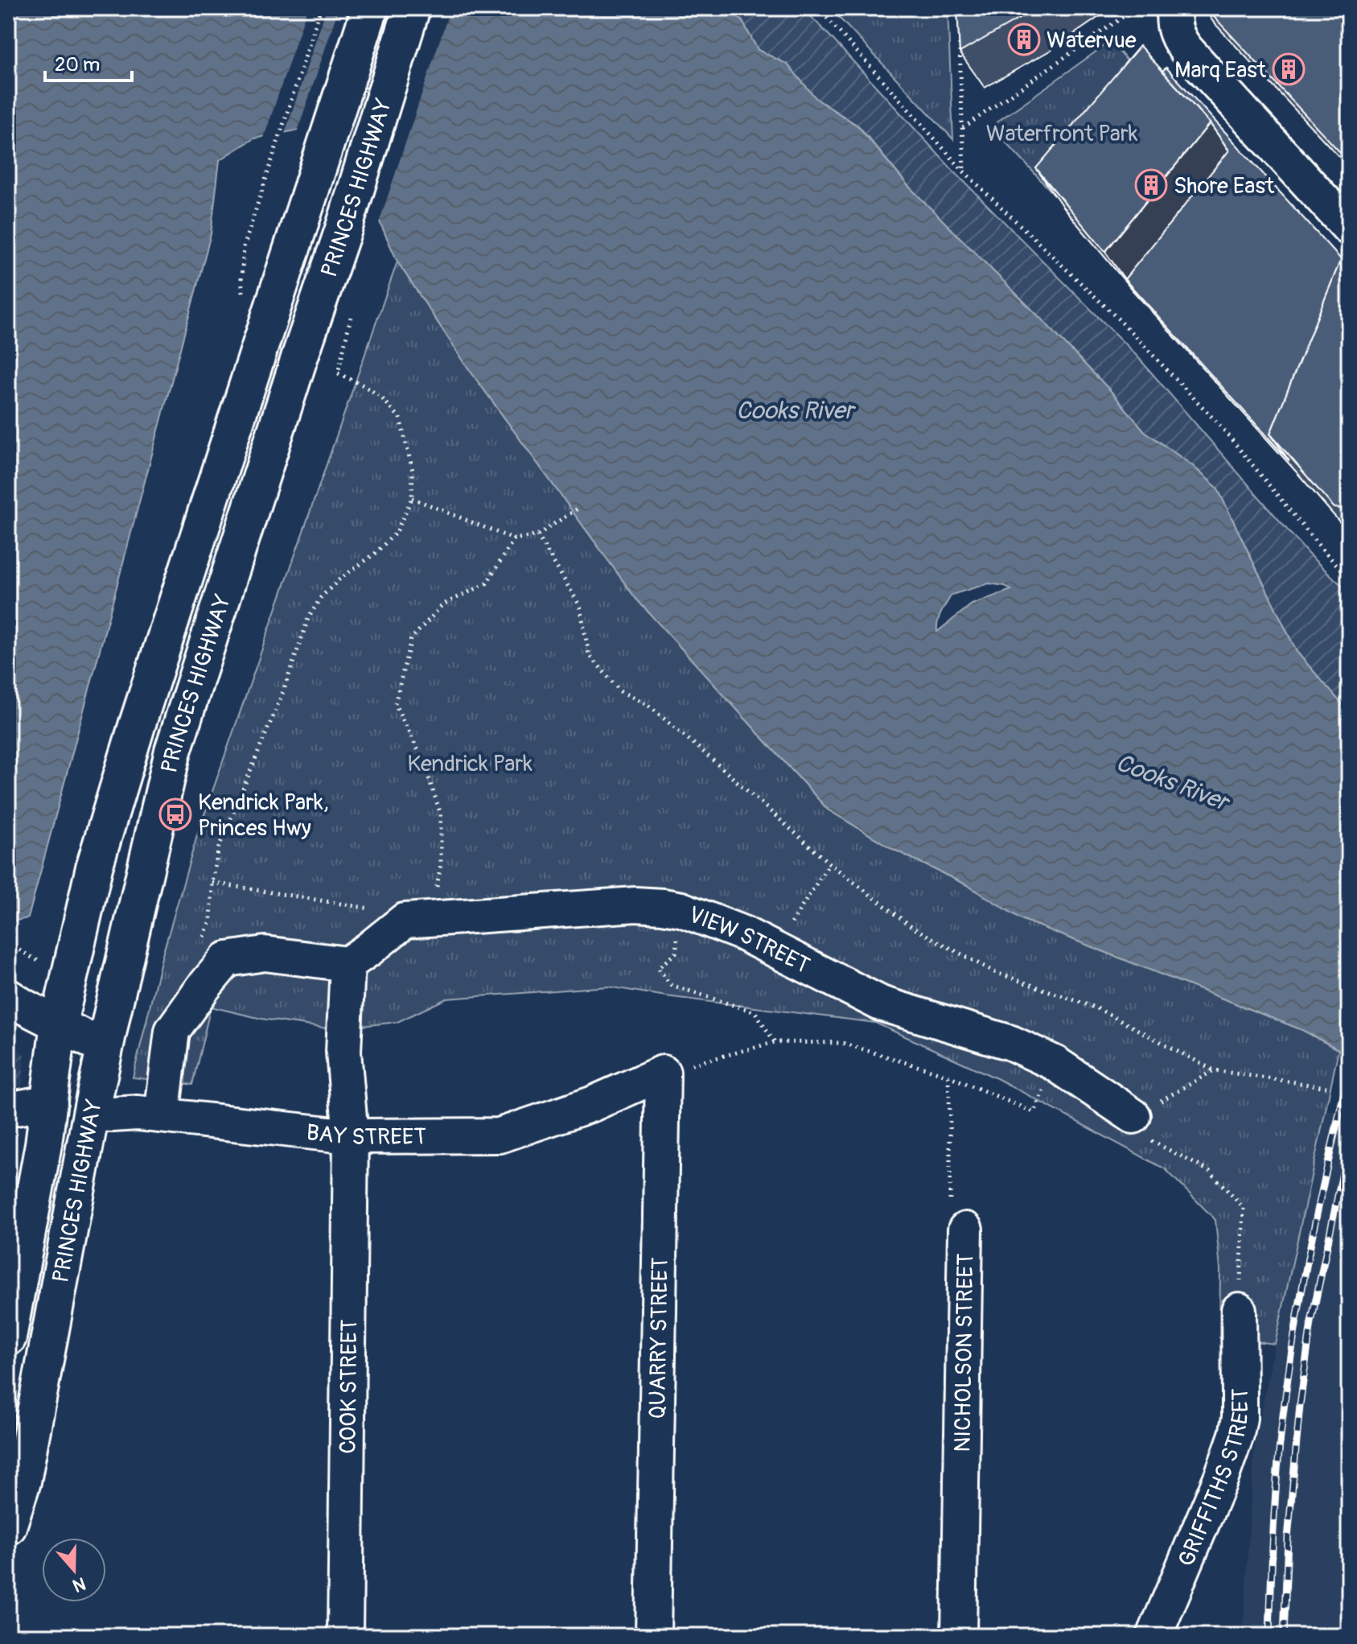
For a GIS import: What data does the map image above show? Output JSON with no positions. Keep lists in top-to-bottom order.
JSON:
{
  "streets": {
    "highway": ["PRINCES HIGHWAY"],
    "street": [
      "VIEW STREET",
      "BAY STREET",
      "QUARRY STREET",
      "NICHOLSON STREET",
      "COOK STREET",
      "GRIFFITHS STREET"
    ]
  },
  "crossings": [
    ["PRINCES HIGHWAY", "BAY STREET"],
    ["BAY STREET", "QUARRY STREET"],
    ["BAY STREET", "COOK STREET"]
  ],
  "water": ["Cooks River"],
  "parks": ["Waterfront Park", "Kendrick Park"],
  "places": {
    "building": ["Watervue", "Marq East", "Shore East"],
    "bus stop": ["Kendrick Park, Princes Hwy"]
  },
  "scale_bar": "20 m",
  "north": "bottom"
}
